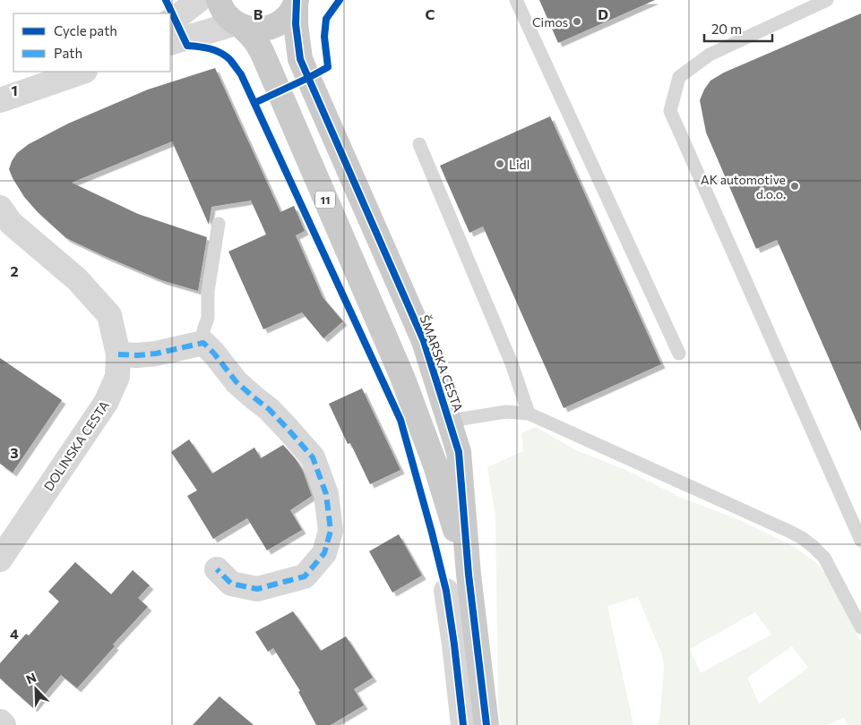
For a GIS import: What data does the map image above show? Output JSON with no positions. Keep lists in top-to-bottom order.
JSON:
{
  "streets": {
    "main road": ["11", "ŠMARSKA CESTA"],
    "street": ["DOLINSKA CESTA"]
  },
  "crossings": [
    ["11", "ŠMARSKA CESTA"]
  ],
  "places": ["Cimos", "Lidl", "AK automotive d.o.o."],
  "legend": ["Cycle path", "Path"],
  "scale_bar": "20 m",
  "north": "top left",
  "grid": {
    "columns": ["B", "C", "D"],
    "rows": [
      "1",
      "2",
      "3",
      "4"
    ]
  }
}
